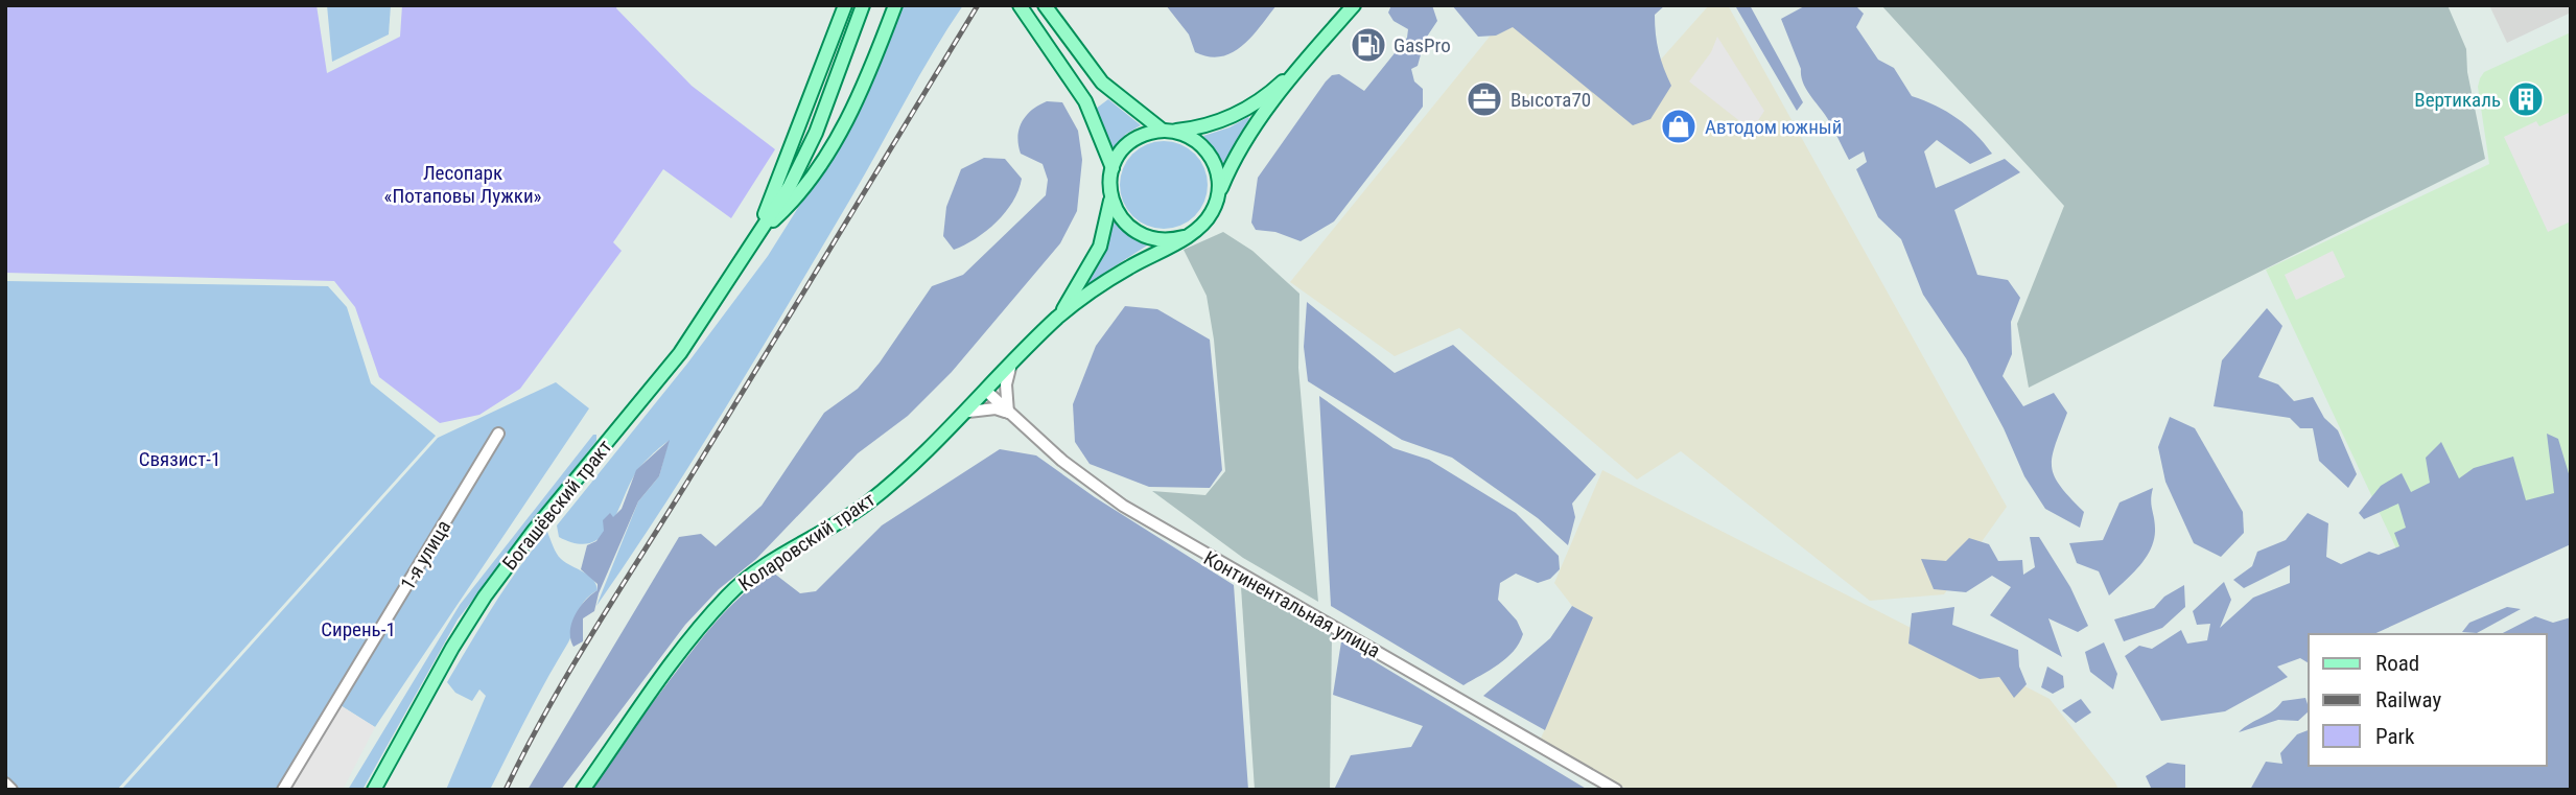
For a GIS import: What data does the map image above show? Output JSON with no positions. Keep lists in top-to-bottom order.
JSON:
{
  "streets": {
    "main road": ["Богашёвский тракт", "Коларовский тракт"],
    "street": ["1-я улица", "Континентальная улица"]
  },
  "crossings": [
    ["Коларовский тракт", "Континентальная улица"]
  ],
  "parks": ["Лесопарк «Потаповы Лужки»", "Связист-1", "Сирень-1"],
  "places": {
    "fuel station": ["GasPro"],
    "office": ["Высота70"],
    "building": ["Вертикаль"],
    "shop": ["Автодом южный"]
  },
  "legend": ["Road", "Railway", "Park"]
}
